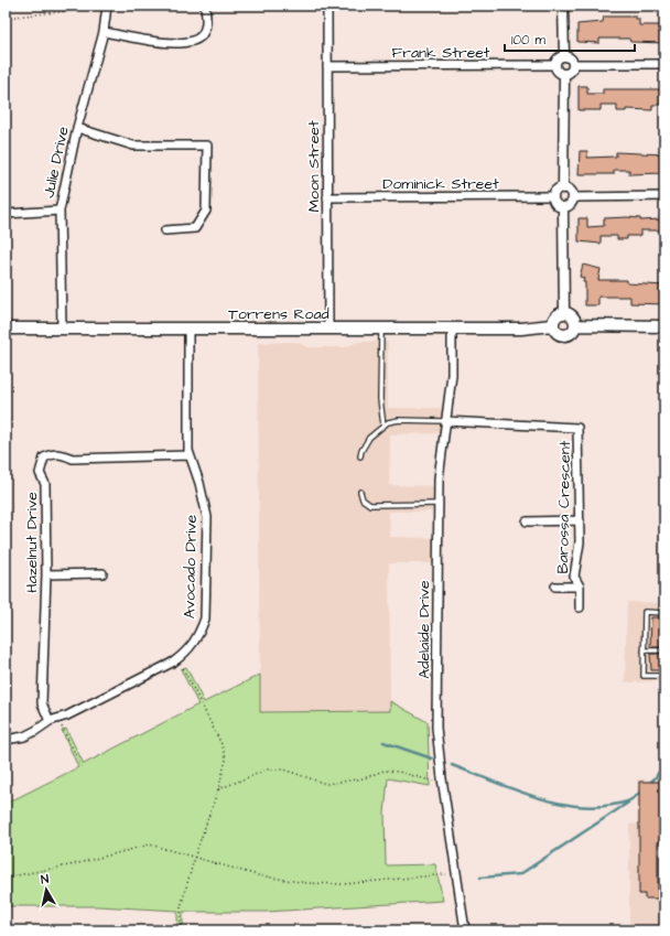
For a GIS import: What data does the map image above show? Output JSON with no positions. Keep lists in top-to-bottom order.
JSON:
{
  "streets": {
    "main road": ["Torrens Road"],
    "street": [
      "Frank Street",
      "Julie Drive",
      "Moon Street",
      "Dominick Street",
      "Barossa Crescent",
      "Hazelnut Drive",
      "Avocado Drive",
      "Adelaide Drive"
    ]
  },
  "crossings": [
    ["Frank Street", "Moon Street"],
    ["Julie Drive", "Torrens Road"],
    ["Moon Street", "Dominick Street"],
    ["Moon Street", "Torrens Road"],
    ["Torrens Road", "Avocado Drive"],
    ["Torrens Road", "Adelaide Drive"],
    ["Barossa Crescent", "Adelaide Drive"],
    ["Hazelnut Drive", "Avocado Drive"]
  ],
  "scale_bar": "100 m",
  "north": "top"
}
